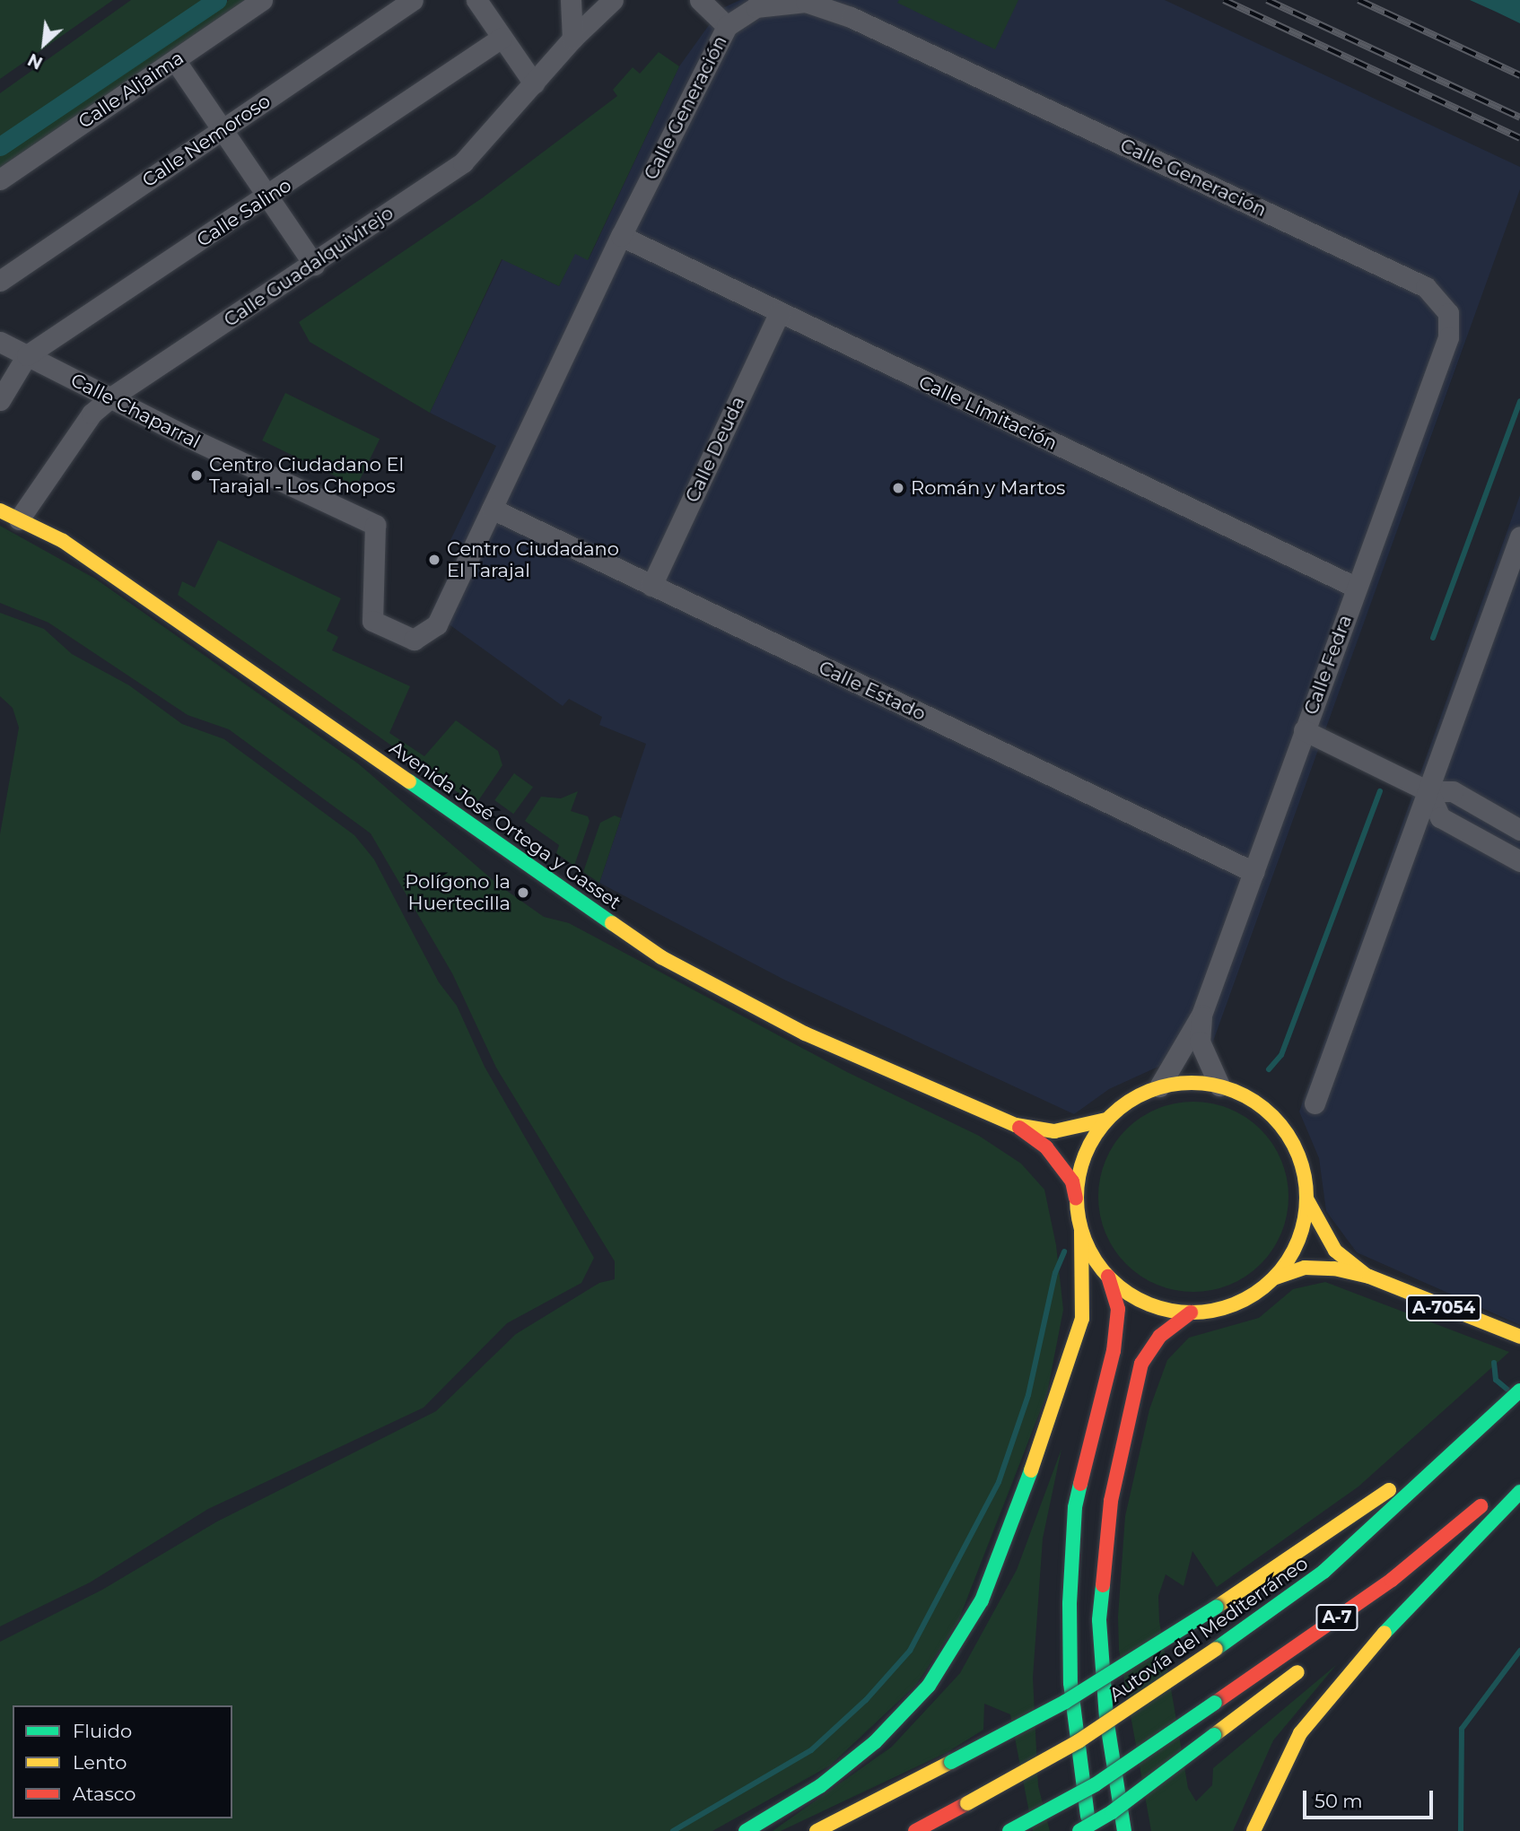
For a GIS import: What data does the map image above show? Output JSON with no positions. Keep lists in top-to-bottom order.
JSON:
{
  "streets": {
    "main road": [
      "Avenida José Ortega y Gasset",
      "A-7054",
      "A-7",
      "Autovía del Mediterráneo"
    ],
    "street": [
      "Calle Aljaima",
      "Calle Generación",
      "Calle Nemoroso",
      "Calle Salino",
      "Calle Guadalquivirejo",
      "Calle Chaparral",
      "Calle Limitación",
      "Calle Deuda",
      "Calle Fedra",
      "Calle Estado"
    ]
  },
  "crossings": [
    ["Calle Generación", "Calle Chaparral"],
    ["Calle Generación", "Calle Limitación"],
    ["Calle Generación", "Calle Fedra"],
    ["Calle Generación", "Calle Estado"],
    ["Calle Salino", "Calle Chaparral"],
    ["Calle Guadalquivirejo", "Calle Chaparral"],
    ["Calle Guadalquivirejo", "Avenida José Ortega y Gasset"],
    ["Calle Limitación", "Calle Deuda"],
    ["Calle Limitación", "Calle Fedra"],
    ["Calle Deuda", "Calle Estado"],
    ["Calle Fedra", "Calle Estado"]
  ],
  "places": [
    "Centro Ciudadano El Tarajal - Los Chopos",
    "Román y Martos",
    "Centro Ciudadano El Tarajal",
    "Polígono la Huertecilla"
  ],
  "legend": ["Fluido", "Lento", "Atasco"],
  "scale_bar": "50 m",
  "north": "bottom left"
}
